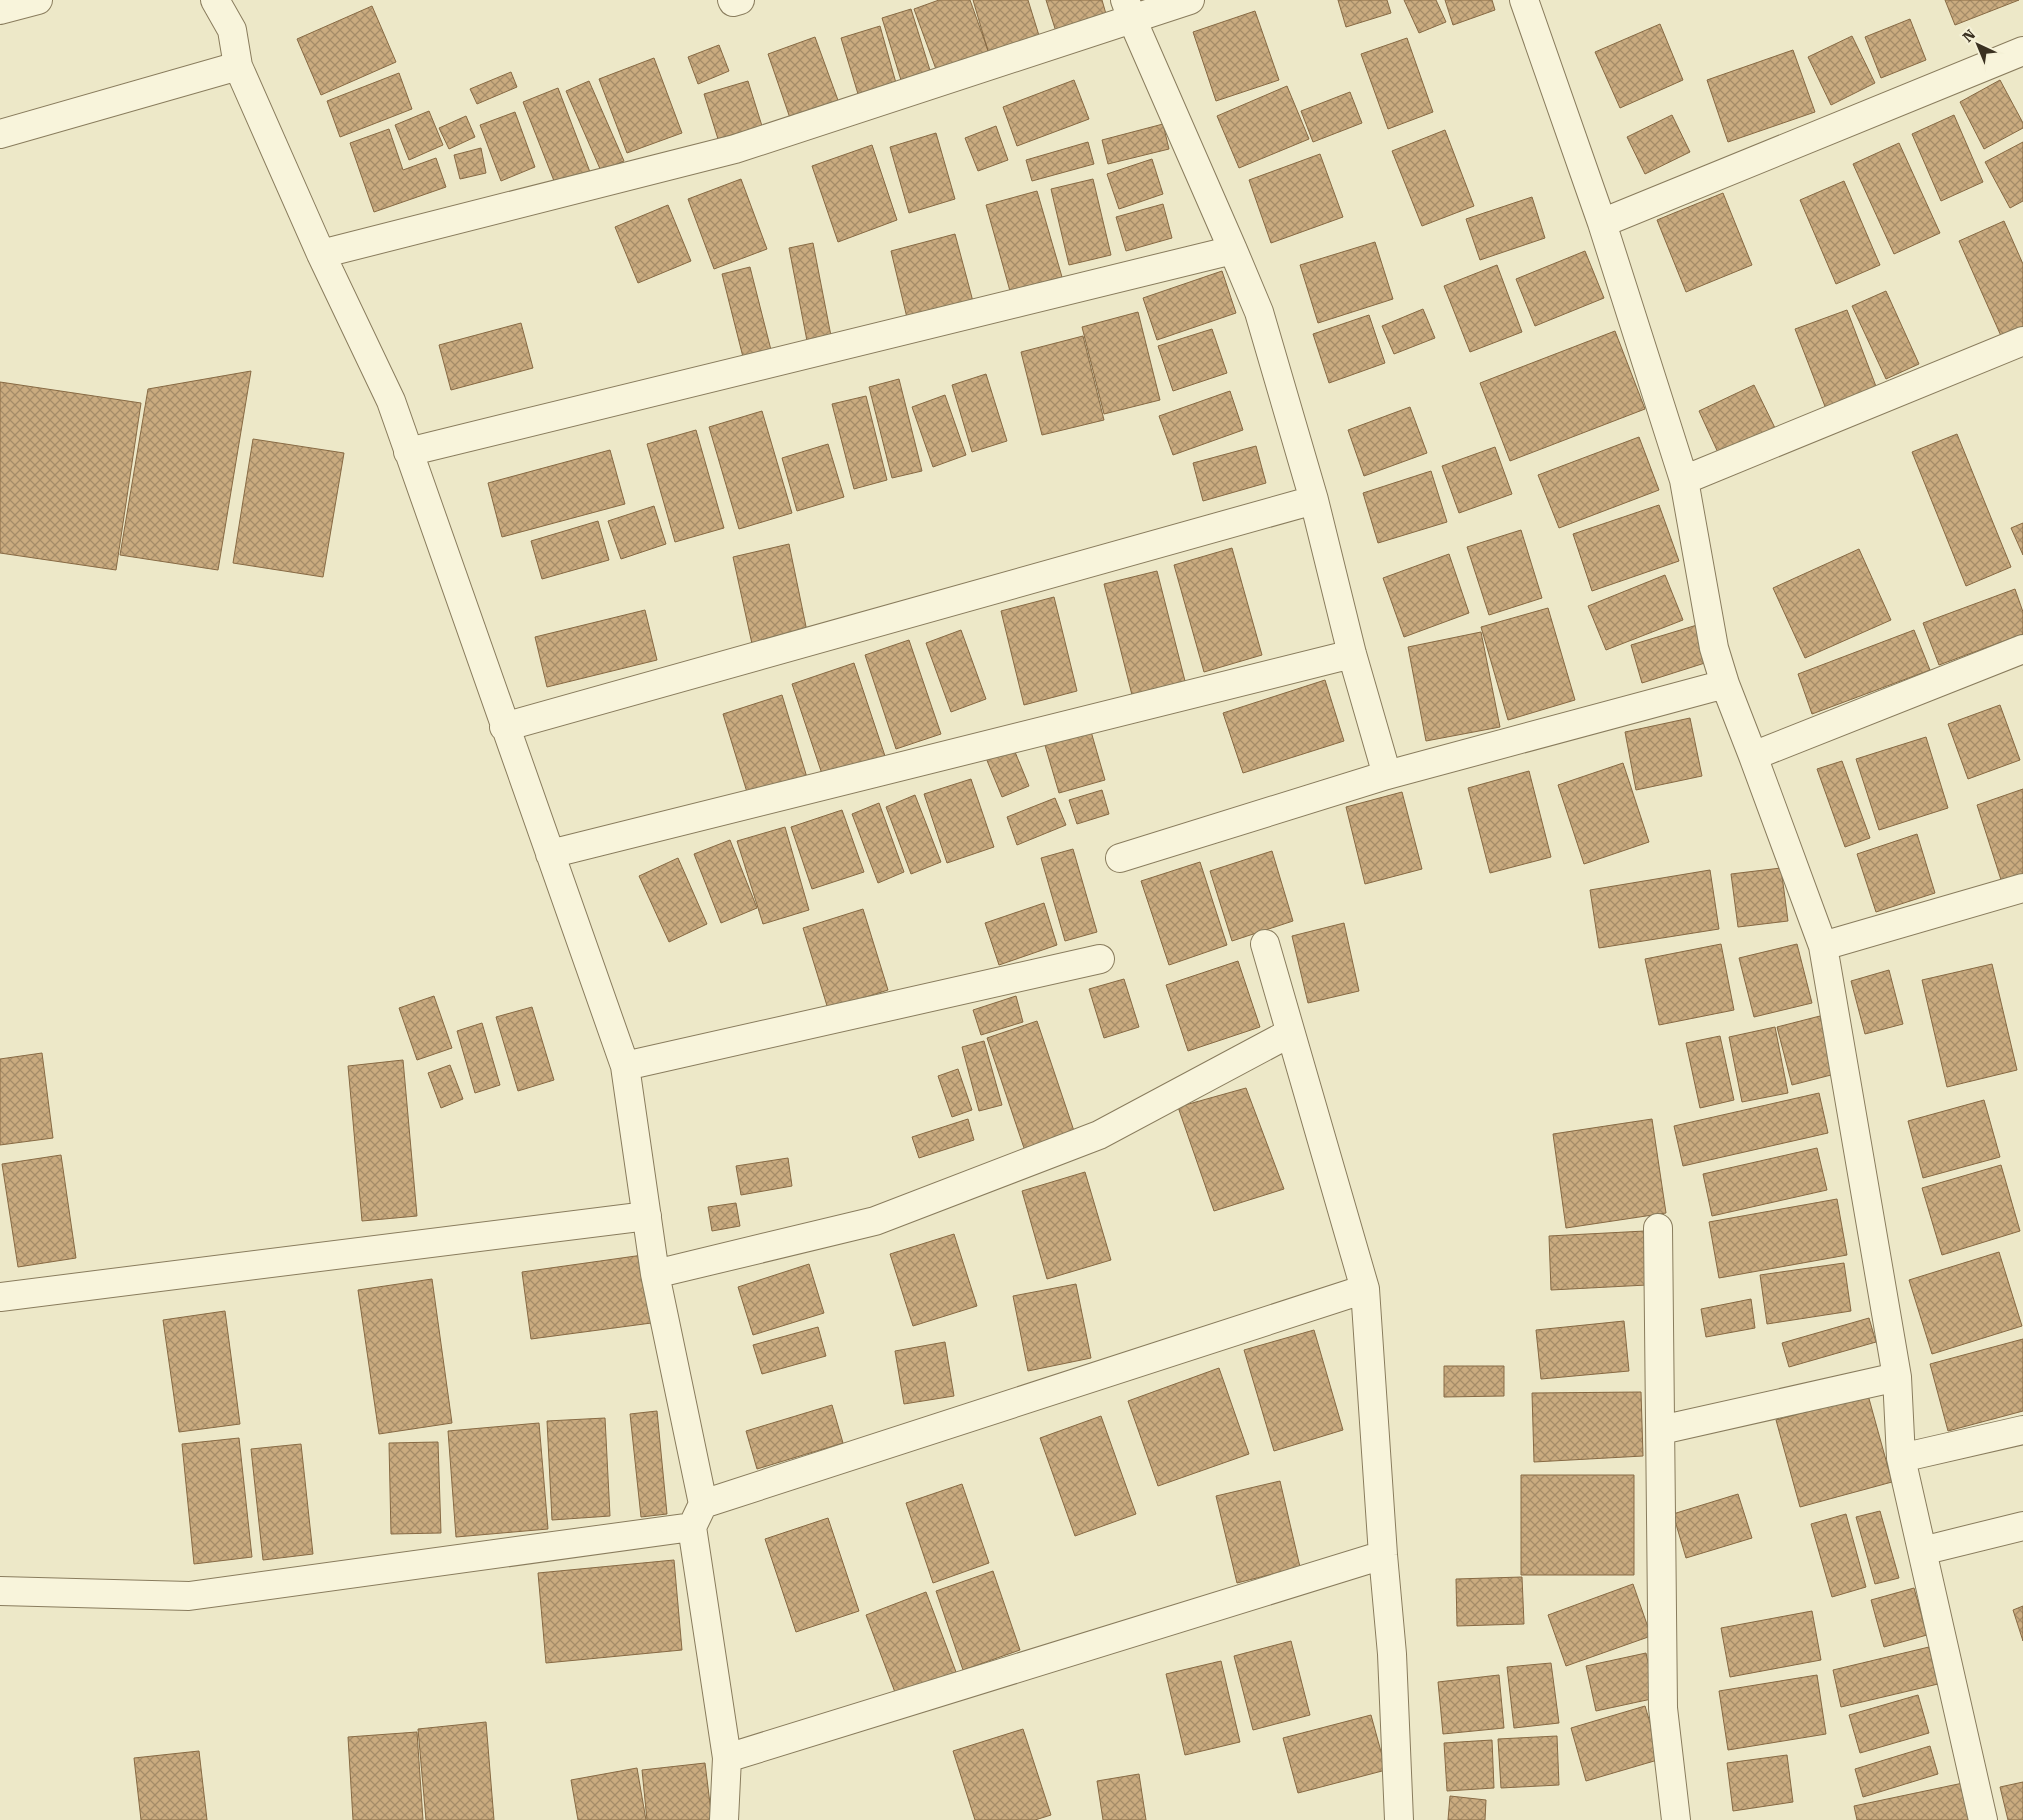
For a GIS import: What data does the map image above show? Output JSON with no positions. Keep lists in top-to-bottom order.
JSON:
{
  "north": "top left"
}
